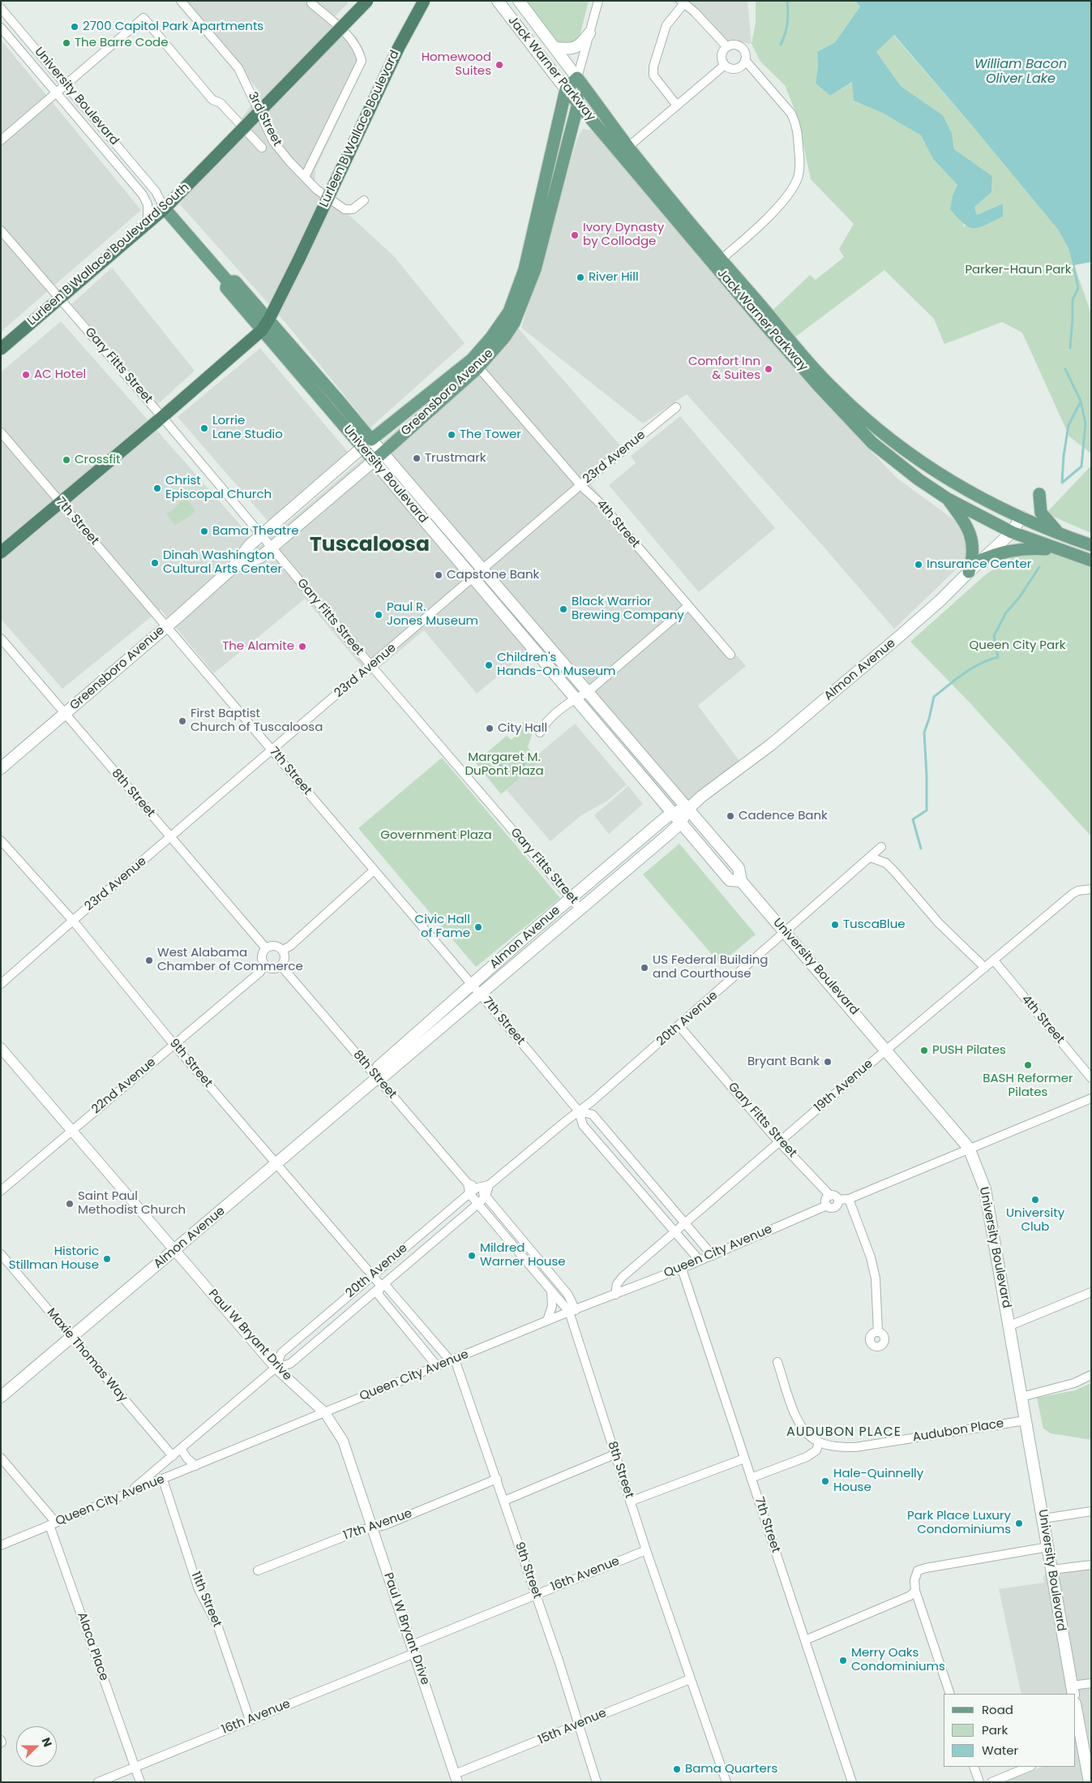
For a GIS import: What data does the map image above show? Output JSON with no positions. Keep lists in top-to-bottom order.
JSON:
{
  "streets": {
    "highway": ["Lurleen B Wallace Boulevard", "Lurleen B Wallace Boulevard South"],
    "main road": [
      "Jack Warner Parkway",
      "University Boulevard",
      "Greensboro Avenue",
      "Almon Avenue"
    ],
    "street": [
      "3rd Street",
      "Gary Fitts Street",
      "23rd Avenue",
      "7th Street",
      "4th Street",
      "8th Street",
      "20th Avenue",
      "9th Street",
      "22nd Avenue",
      "19th Avenue",
      "Queen City Avenue",
      "Paul W Bryant Drive",
      "Maxie Thomas Way",
      "Audubon Place",
      "17th Avenue",
      "16th Avenue",
      "11th Street",
      "Alaca Place",
      "15th Avenue"
    ]
  },
  "crossings": [
    ["Jack Warner Parkway", "Greensboro Avenue"],
    ["Jack Warner Parkway", "Almon Avenue"],
    ["University Boulevard", "Lurleen B Wallace Boulevard"],
    ["University Boulevard", "Lurleen B Wallace Boulevard South"],
    ["University Boulevard", "Greensboro Avenue"],
    ["University Boulevard", "23rd Avenue"],
    ["University Boulevard", "Almon Avenue"],
    ["University Boulevard", "20th Avenue"],
    ["University Boulevard", "19th Avenue"],
    ["University Boulevard", "Queen City Avenue"],
    ["University Boulevard", "Audubon Place"],
    ["Lurleen B Wallace Boulevard", "Gary Fitts Street"],
    ["Lurleen B Wallace Boulevard", "7th Street"],
    ["Lurleen B Wallace Boulevard South", "Gary Fitts Street"],
    ["Gary Fitts Street", "Greensboro Avenue"],
    ["Gary Fitts Street", "23rd Avenue"],
    ["Gary Fitts Street", "Almon Avenue"],
    ["Gary Fitts Street", "20th Avenue"],
    ["Gary Fitts Street", "19th Avenue"],
    ["Gary Fitts Street", "Queen City Avenue"],
    ["Greensboro Avenue", "7th Street"],
    ["Greensboro Avenue", "4th Street"],
    ["Greensboro Avenue", "8th Street"],
    ["23rd Avenue", "7th Street"],
    ["23rd Avenue", "4th Street"],
    ["23rd Avenue", "8th Street"],
    ["23rd Avenue", "9th Street"],
    ["7th Street", "Almon Avenue"],
    ["7th Street", "20th Avenue"],
    ["7th Street", "19th Avenue"],
    ["7th Street", "Queen City Avenue"],
    ["4th Street", "19th Avenue"],
    ["Almon Avenue", "8th Street"],
    ["Almon Avenue", "9th Street"],
    ["Almon Avenue", "Paul W Bryant Drive"],
    ["Almon Avenue", "Maxie Thomas Way"],
    ["8th Street", "20th Avenue"],
    ["8th Street", "22nd Avenue"],
    ["8th Street", "Queen City Avenue"],
    ["8th Street", "16th Avenue"],
    ["8th Street", "15th Avenue"],
    ["20th Avenue", "9th Street"],
    ["20th Avenue", "Queen City Avenue"],
    ["20th Avenue", "Paul W Bryant Drive"],
    ["20th Avenue", "Maxie Thomas Way"],
    ["9th Street", "22nd Avenue"],
    ["9th Street", "Queen City Avenue"],
    ["9th Street", "17th Avenue"],
    ["9th Street", "16th Avenue"],
    ["9th Street", "15th Avenue"],
    ["22nd Avenue", "Paul W Bryant Drive"],
    ["19th Avenue", "Queen City Avenue"],
    ["Queen City Avenue", "Paul W Bryant Drive"],
    ["Queen City Avenue", "11th Street"],
    ["Queen City Avenue", "Alaca Place"],
    ["Paul W Bryant Drive", "17th Avenue"],
    ["Paul W Bryant Drive", "16th Avenue"],
    ["Paul W Bryant Drive", "15th Avenue"],
    ["16th Avenue", "11th Street"],
    ["16th Avenue", "Alaca Place"]
  ],
  "districts": ["Tuscaloosa", "AUDUBON PLACE"],
  "water": ["William Bacon Oliver Lake"],
  "parks": [
    "Parker-Haun Park",
    "Queen City Park",
    "Margaret M. DuPont Plaza",
    "Government Plaza"
  ],
  "places": [
    "2700 Capitol Park Apartments",
    "The Barre Code",
    "Homewood Suites",
    "Ivory Dynasty by Collodge",
    "River Hill",
    "Comfort Inn & Suites",
    "AC Hotel",
    "Lorrie Lane Studio",
    "The Tower",
    "Trustmark",
    "Crossfit",
    "Christ Episcopal Church",
    "Bama Theatre",
    "Dinah Washington Cultural Arts Center",
    "Insurance Center",
    "Capstone Bank",
    "Black Warrior Brewing Company",
    "Paul R. Jones Museum",
    "The Alamite",
    "Children's Hands-On Museum",
    "First Baptist Church of Tuscaloosa",
    "City Hall",
    "Cadence Bank",
    "TuscaBlue",
    "Civic Hall of Fame",
    "West Alabama Chamber of Commerce",
    "US Federal Building and Courthouse",
    "PUSH Pilates",
    "Bryant Bank",
    "BASH Reformer Pilates",
    "University Club",
    "Saint Paul Methodist Church",
    "Mildred Warner House",
    "Historic Stillman House",
    "Hale-Quinnelly House",
    "Park Place Luxury Condominiums",
    "Merry Oaks Condominiums",
    "Bama Quarters"
  ],
  "legend": ["Road", "Park", "Water"],
  "north": "right"
}
